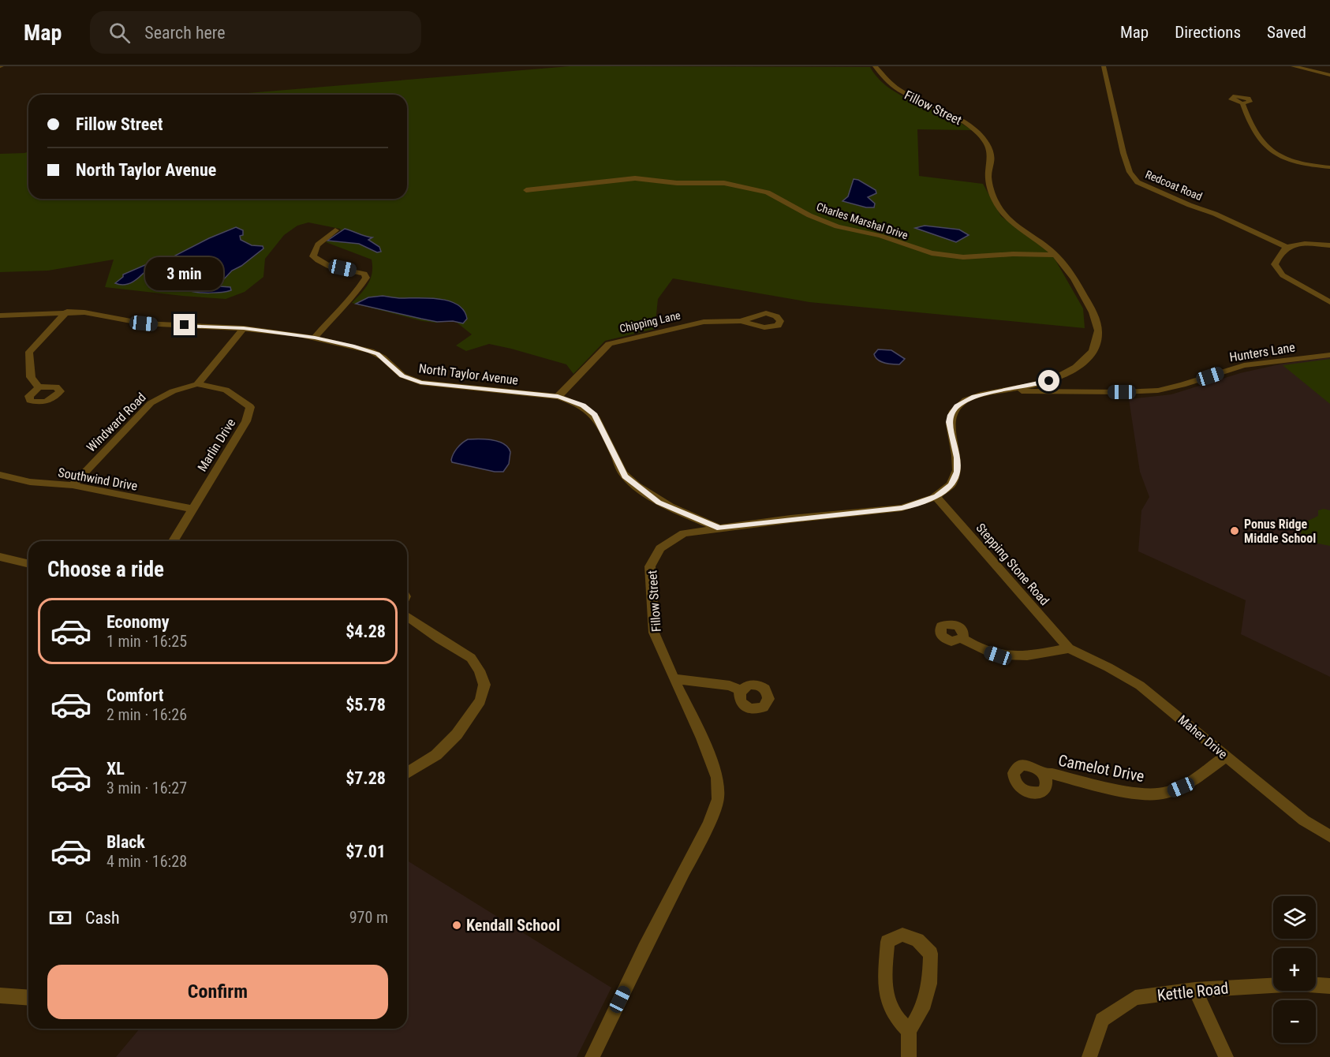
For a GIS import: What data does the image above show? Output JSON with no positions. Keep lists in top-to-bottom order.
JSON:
{
  "streets": {
    "street": [
      "Fillow Street",
      "Redcoat Road",
      "Charles Marshal Drive",
      "Chipping Lane",
      "Hunters Lane",
      "North Taylor Avenue",
      "Windward Road",
      "Marlin Drive",
      "Southwind Drive",
      "Stepping Stone Road",
      "Maher Drive",
      "Camelot Drive",
      "Kettle Road"
    ]
  },
  "crossings": [
    ["Fillow Street", "Charles Marshal Drive"],
    ["Fillow Street", "Hunters Lane"],
    ["Fillow Street", "North Taylor Avenue"],
    ["Fillow Street", "Stepping Stone Road"],
    ["Chipping Lane", "North Taylor Avenue"],
    ["Windward Road", "Marlin Drive"],
    ["Windward Road", "Southwind Drive"],
    ["Marlin Drive", "Southwind Drive"],
    ["Stepping Stone Road", "Maher Drive"],
    ["Maher Drive", "Camelot Drive"]
  ],
  "places": ["Ponus Ridge Middle School", "Kendall School"],
  "page": {
    "header": "Map",
    "search": "Search here",
    "nav": ["Map", "Directions", "Saved"],
    "banner": ["Fillow Street", "North Taylor Avenue"],
    "bubble": "3 min",
    "heading": "Choose a ride",
    "list": [
      {
        "name": "Economy",
        "note": "1 min · 16:25",
        "value": "$4.28"
      },
      {
        "name": "Comfort",
        "note": "2 min · 16:26",
        "value": "$5.78"
      },
      {
        "name": "XL",
        "note": "3 min · 16:27",
        "value": "$7.28"
      },
      {
        "name": "Black",
        "note": "4 min · 16:28",
        "value": "$7.01"
      }
    ],
    "pay": ["Cash", "970 m"],
    "map_buttons": ["+", "−"],
    "buttons": "Confirm"
  }
}
